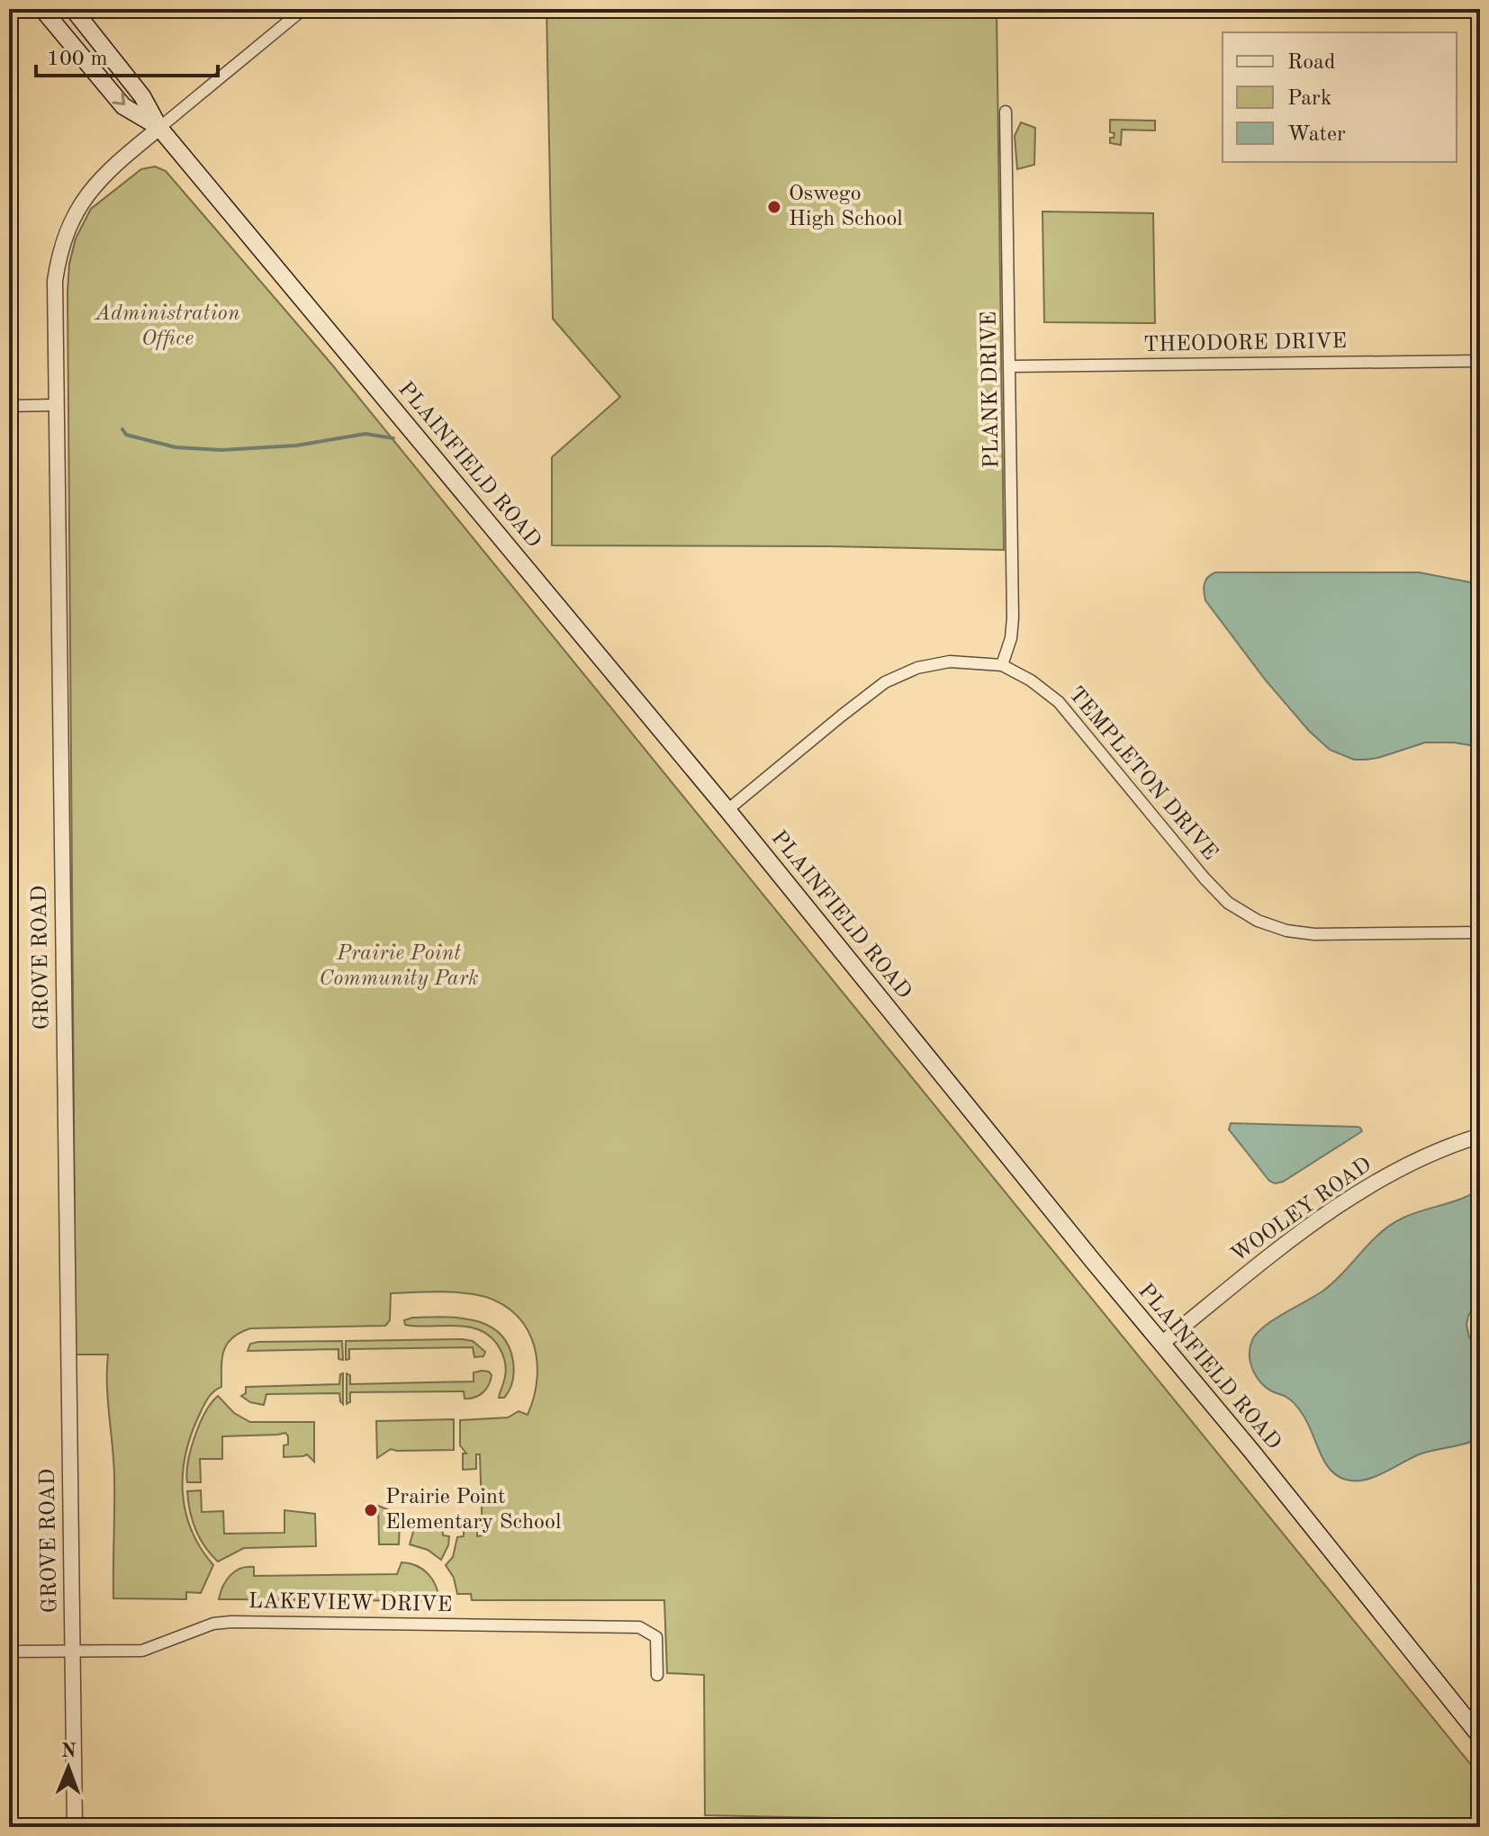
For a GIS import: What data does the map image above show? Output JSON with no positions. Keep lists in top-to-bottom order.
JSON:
{
  "streets": {
    "main road": ["PLAINFIELD ROAD"],
    "street": [
      "THEODORE DRIVE",
      "PLANK DRIVE",
      "TEMPLETON DRIVE",
      "GROVE ROAD",
      "WOOLEY ROAD",
      "LAKEVIEW DRIVE"
    ]
  },
  "crossings": [
    ["THEODORE DRIVE", "PLANK DRIVE"],
    ["PLANK DRIVE", "TEMPLETON DRIVE"],
    ["PLAINFIELD ROAD", "TEMPLETON DRIVE"],
    ["PLAINFIELD ROAD", "GROVE ROAD"],
    ["PLAINFIELD ROAD", "WOOLEY ROAD"],
    ["GROVE ROAD", "LAKEVIEW DRIVE"]
  ],
  "parks": ["Administration Office", "Prairie Point Community Park"],
  "places": ["Oswego High School", "Prairie Point Elementary School"],
  "legend": ["Road", "Park", "Water"],
  "scale_bar": "100 m",
  "north": "top"
}
